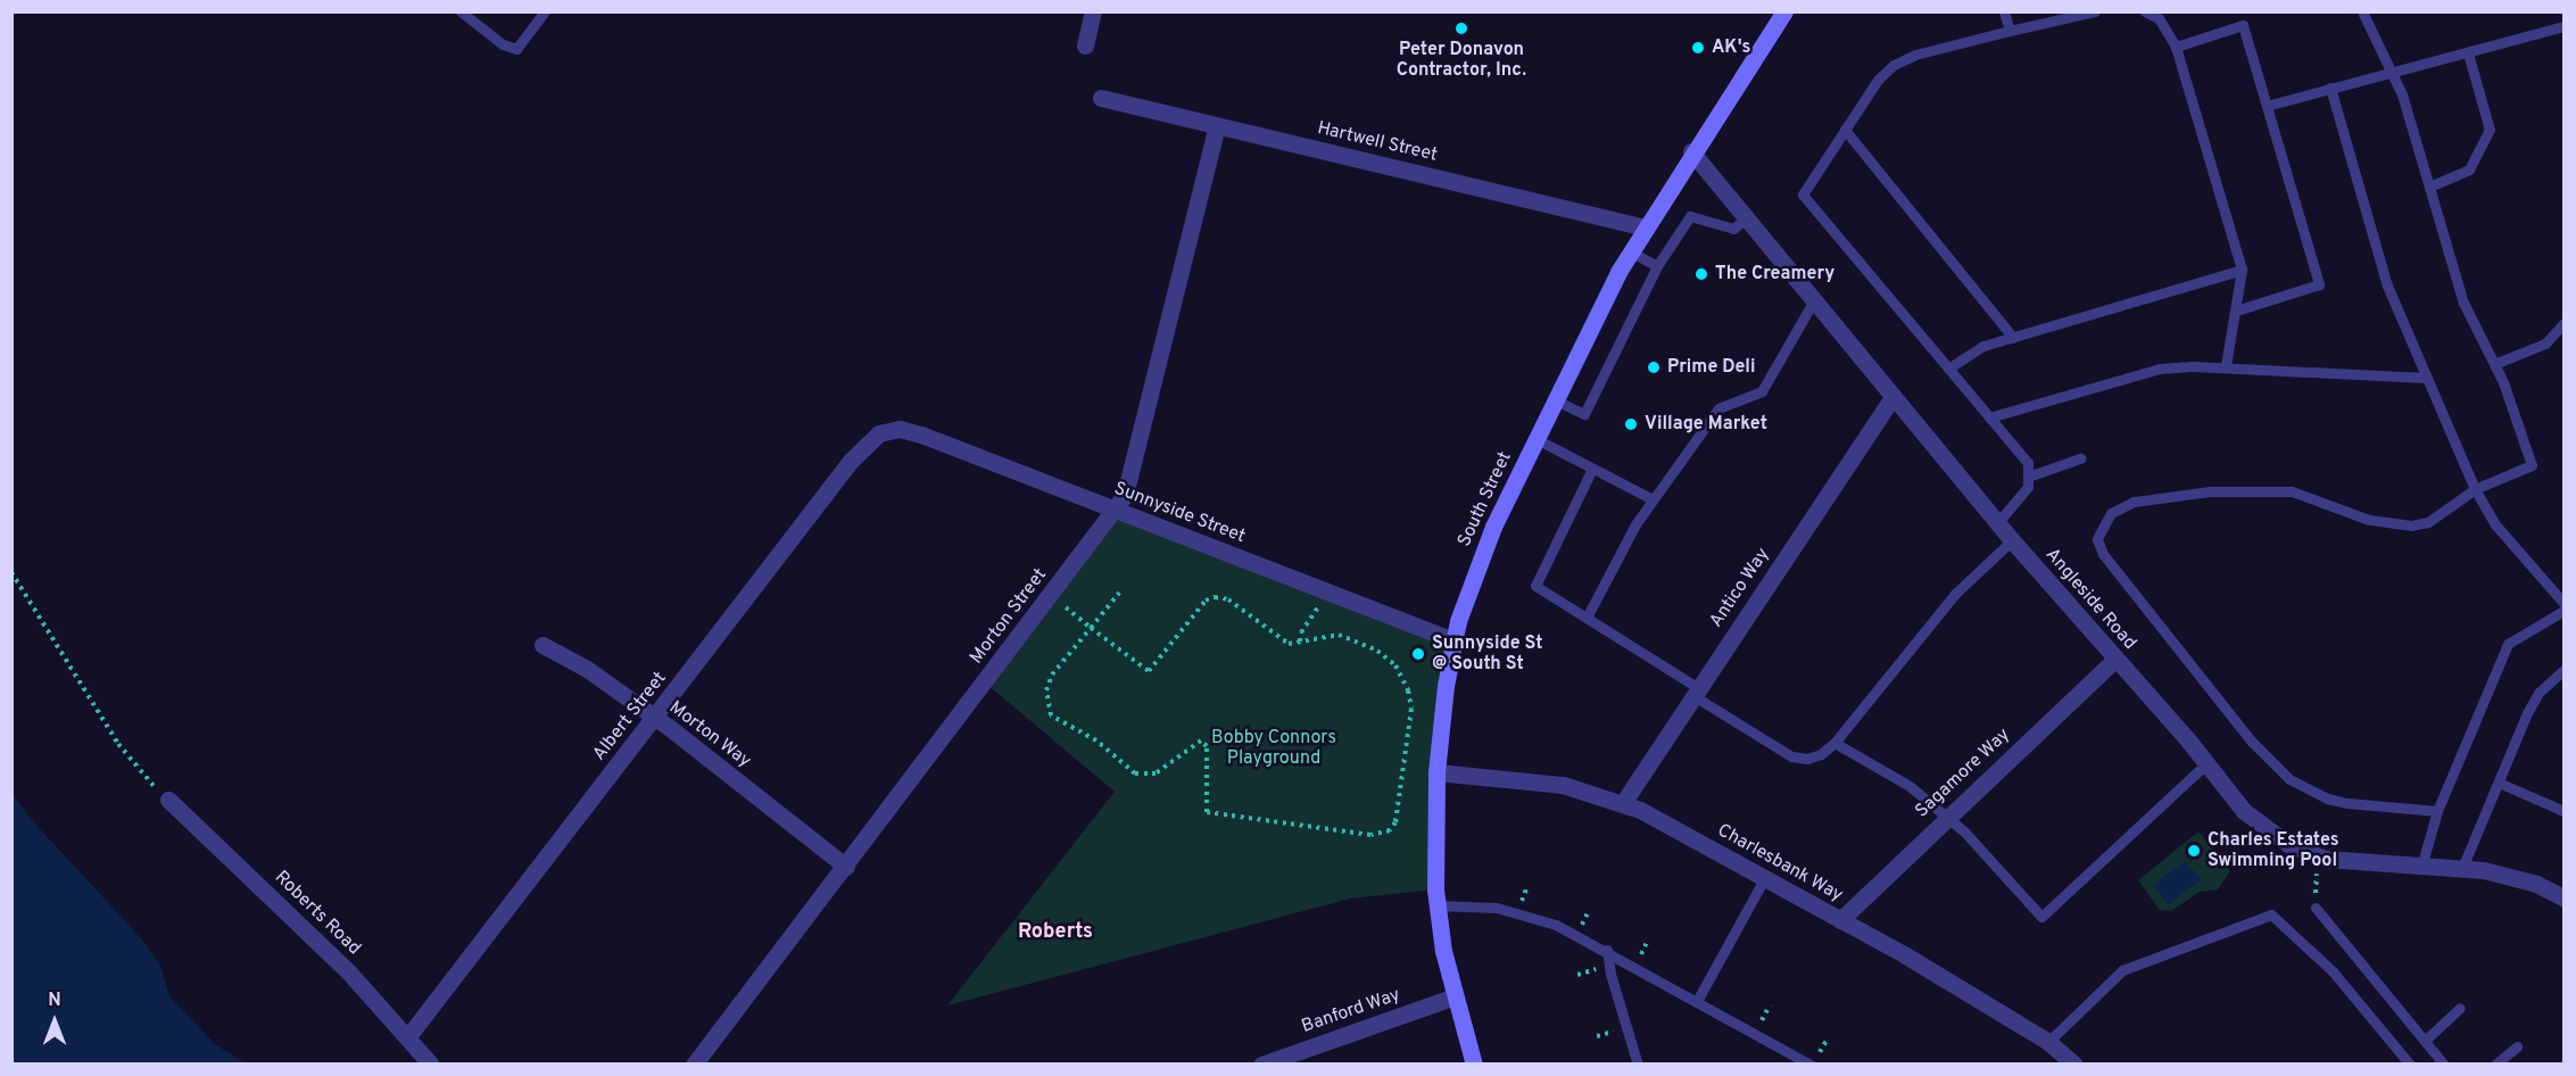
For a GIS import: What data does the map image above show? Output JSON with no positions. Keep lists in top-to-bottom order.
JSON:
{
  "streets": {
    "main road": ["South Street"],
    "street": [
      "Hartwell Street",
      "Sunnyside Street",
      "Antico Way",
      "Angleside Road",
      "Morton Street",
      "Albert Street",
      "Morton Way",
      "Sagamore Way",
      "Charlesbank Way",
      "Roberts Road",
      "Banford Way"
    ]
  },
  "crossings": [
    ["Hartwell Street", "South Street"],
    ["Hartwell Street", "Morton Street"],
    ["South Street", "Sunnyside Street"],
    ["South Street", "Angleside Road"],
    ["South Street", "Charlesbank Way"],
    ["South Street", "Banford Way"],
    ["Sunnyside Street", "Morton Street"],
    ["Sunnyside Street", "Albert Street"],
    ["Antico Way", "Angleside Road"],
    ["Antico Way", "Charlesbank Way"],
    ["Angleside Road", "Sagamore Way"],
    ["Morton Street", "Morton Way"],
    ["Albert Street", "Morton Way"],
    ["Albert Street", "Roberts Road"],
    ["Sagamore Way", "Charlesbank Way"]
  ],
  "districts": ["Roberts"],
  "parks": ["Bobby Connors Playground"],
  "places": [
    "Peter Donavon Contractor, Inc.",
    "AK's",
    "The Creamery",
    "Prime Deli",
    "Village Market",
    "Sunnyside St @ South St",
    "Charles Estates Swimming Pool"
  ],
  "north": "top"
}
